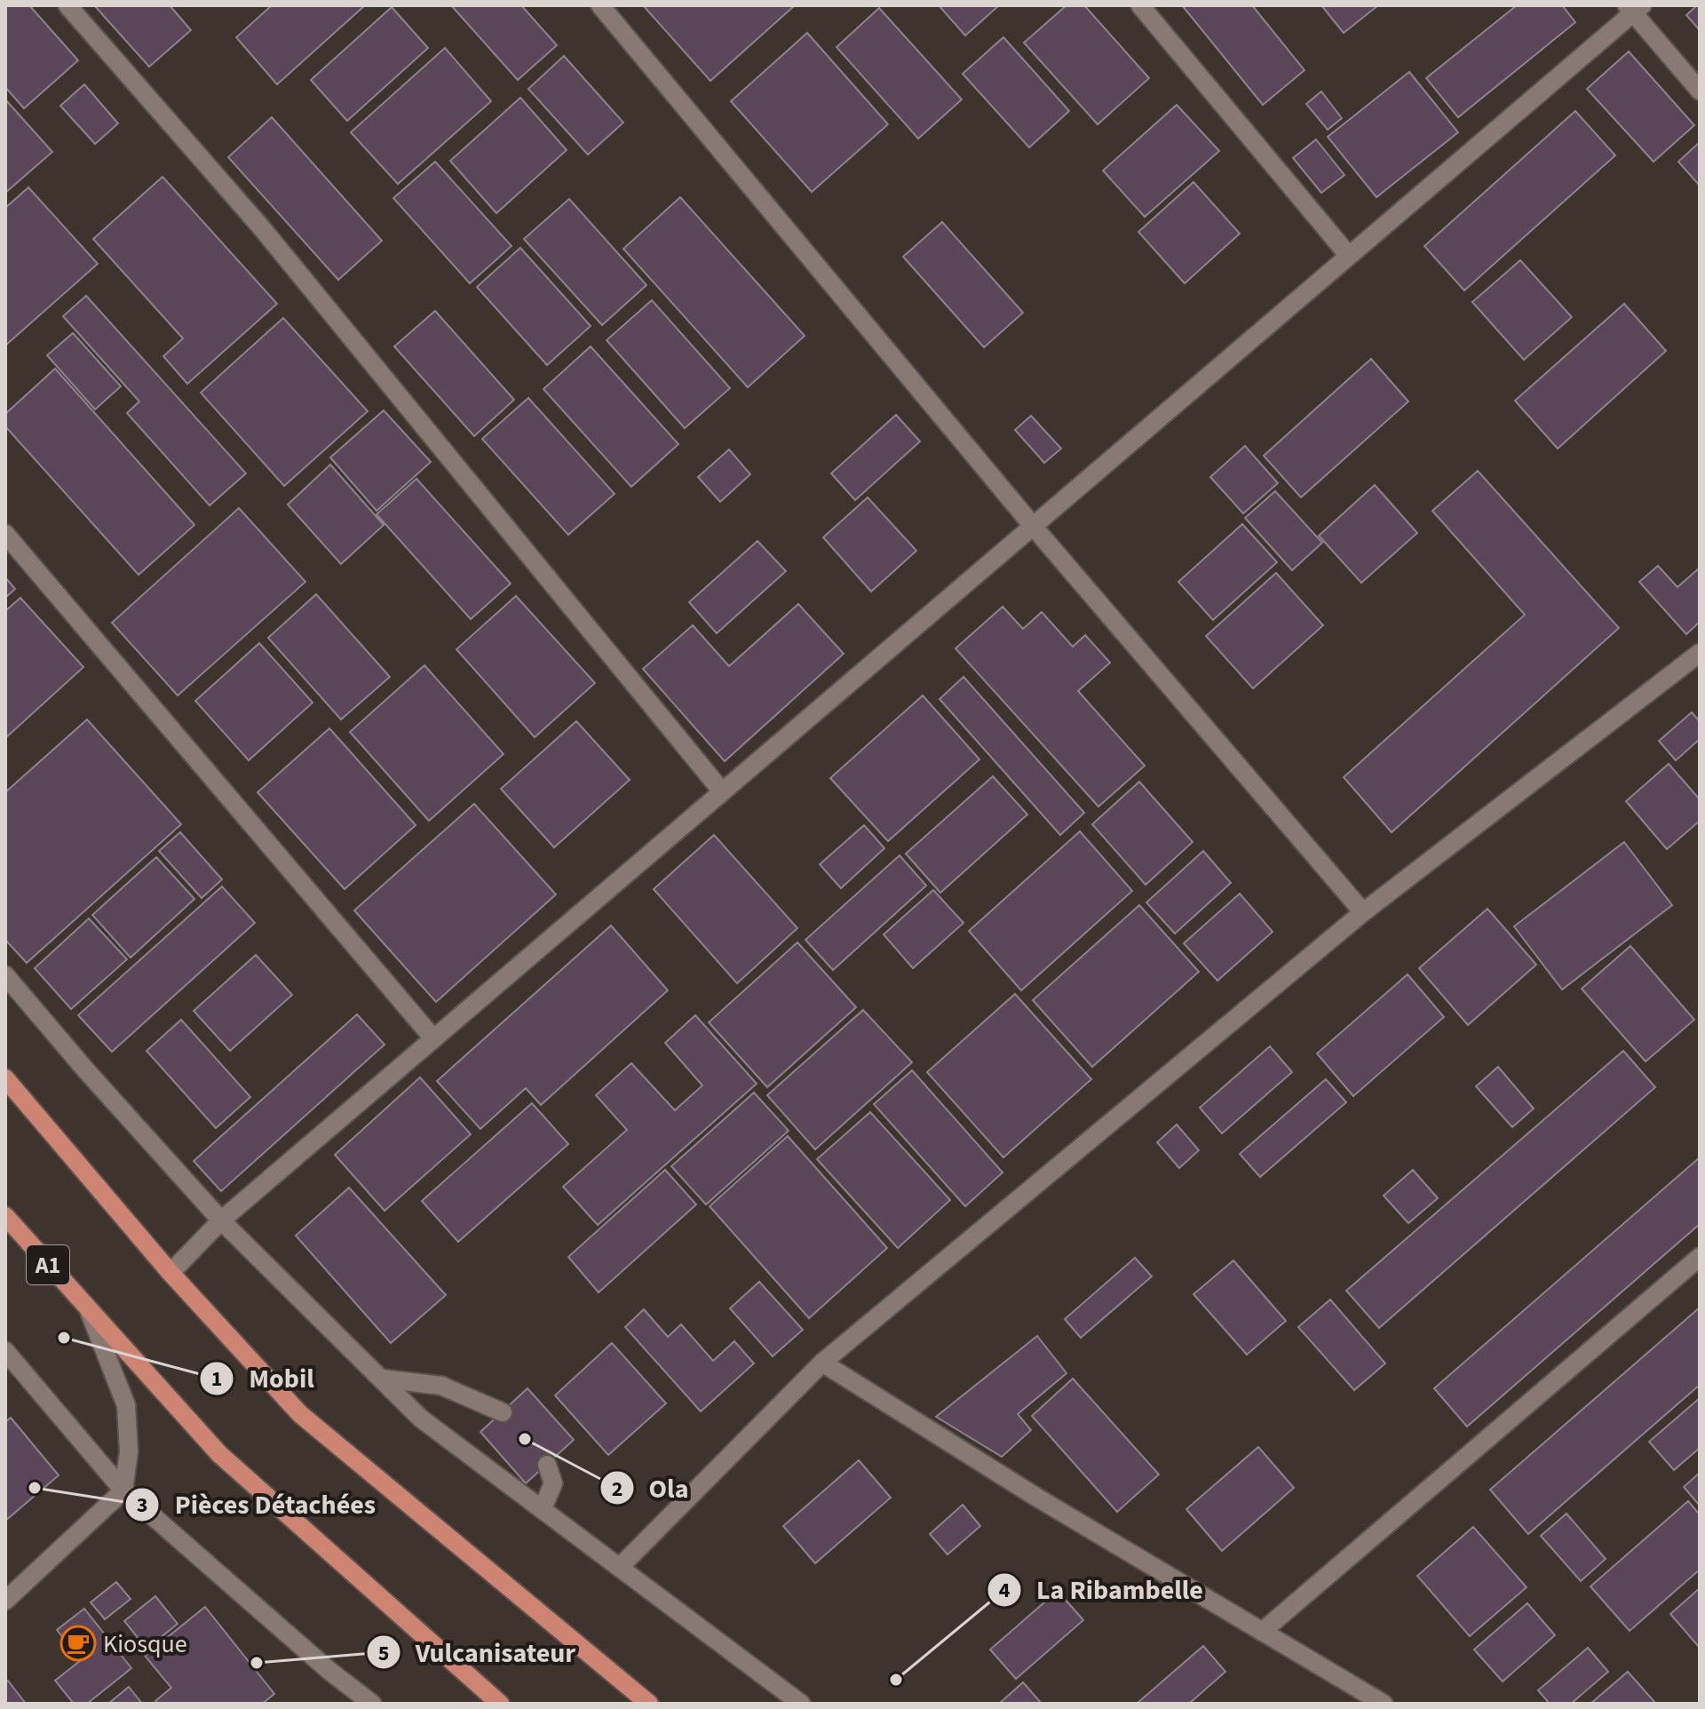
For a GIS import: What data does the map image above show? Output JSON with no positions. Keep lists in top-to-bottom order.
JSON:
{
  "streets": {
    "main road": ["A1"]
  },
  "places": {
    "other": [
      "Mobil",
      "Ola",
      "Pièces Détachées",
      "Vulcanisateur",
      "La Ribambelle"
    ],
    "cafe": ["Kiosque"]
  }
}
